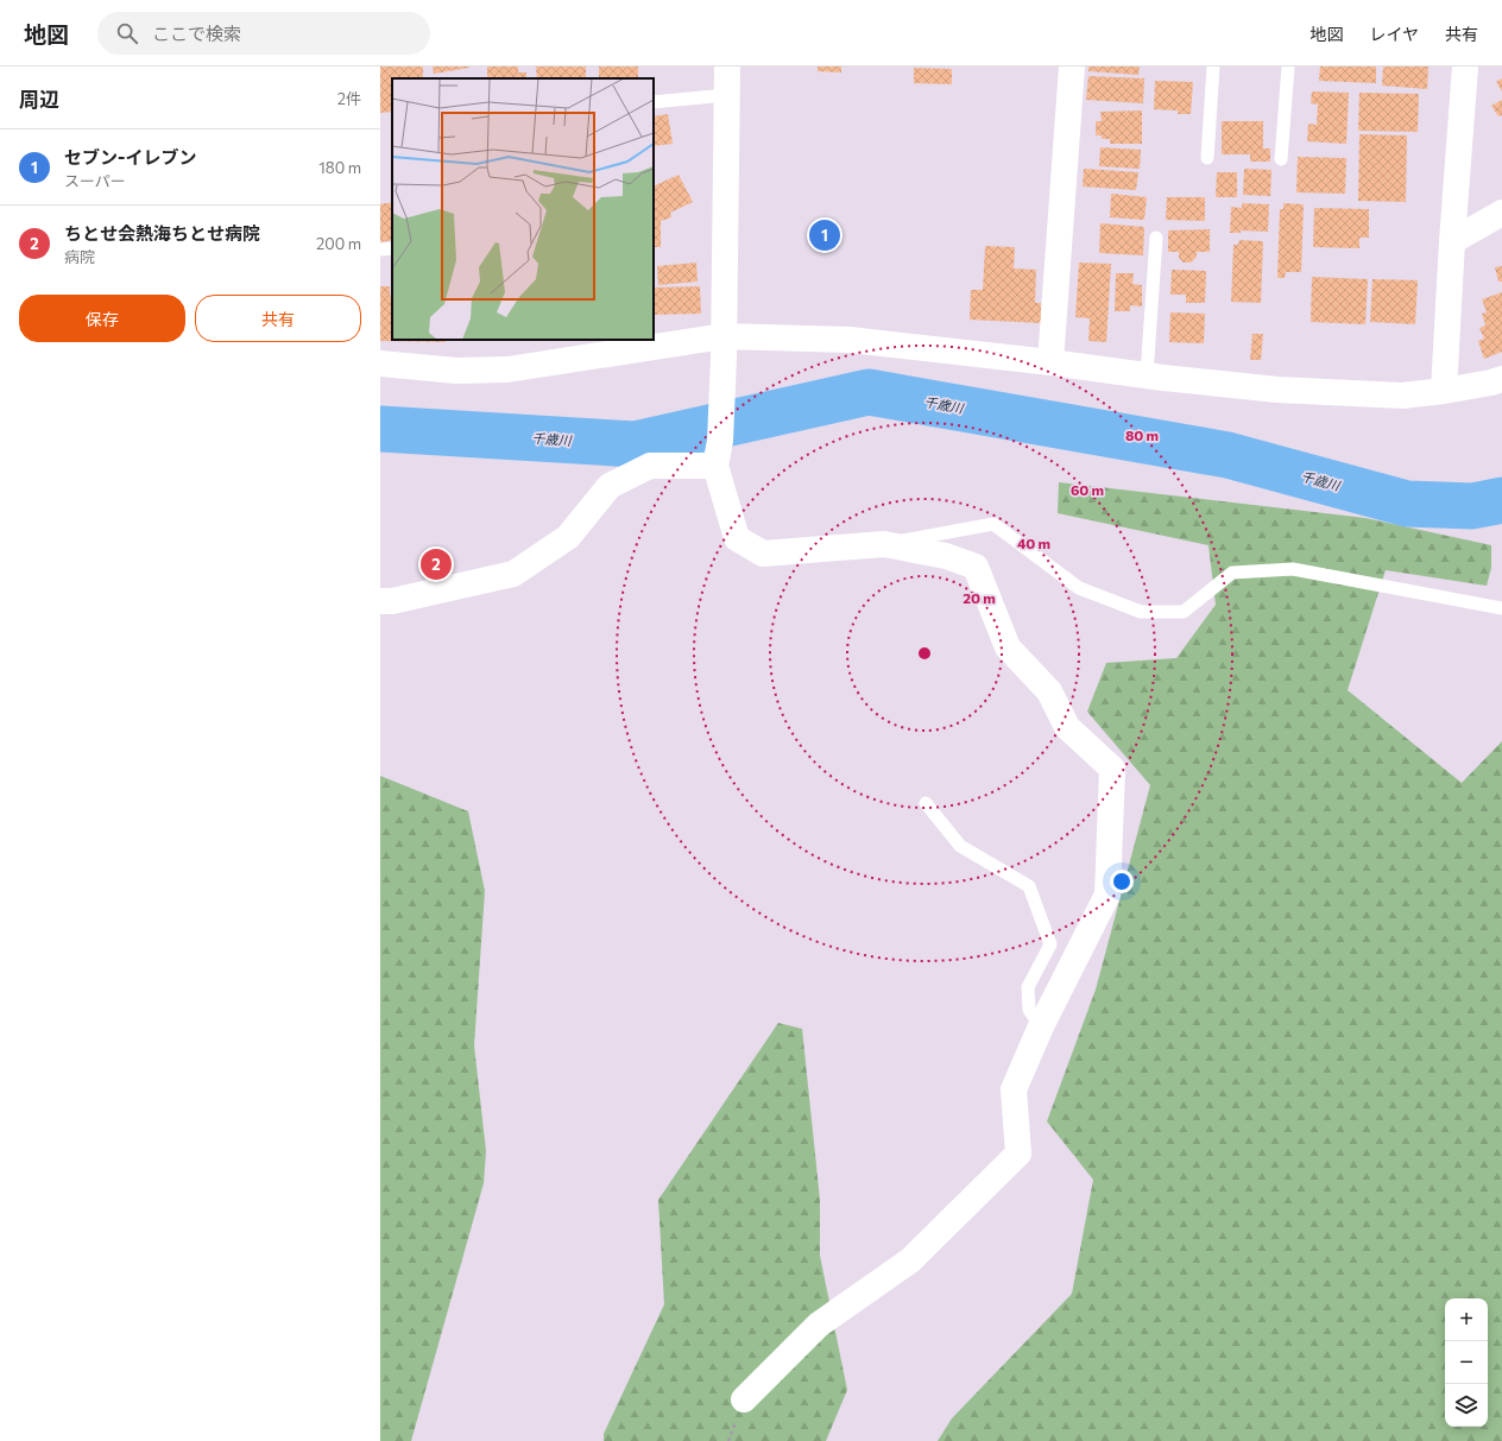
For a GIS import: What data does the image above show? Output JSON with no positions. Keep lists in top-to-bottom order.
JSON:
{
  "water": ["千歳川"],
  "page": {
    "header": "地図",
    "search": "ここで検索",
    "nav": ["地図", "レイヤ", "共有"],
    "heading": ["周辺", "2件"],
    "list": [
      {
        "mark": "1",
        "name": "セブン-イレブン",
        "note": "スーパー",
        "value": "180 m"
      },
      {
        "mark": "2",
        "name": "ちとせ会熱海ちとせ病院",
        "note": "病院",
        "value": "200 m"
      }
    ],
    "pins": ["1", "2"],
    "buttons": ["保存", "共有"],
    "map_buttons": ["+", "−"]
  },
  "rings": [
    "80 m",
    "60 m",
    "40 m",
    "20 m"
  ]
}
